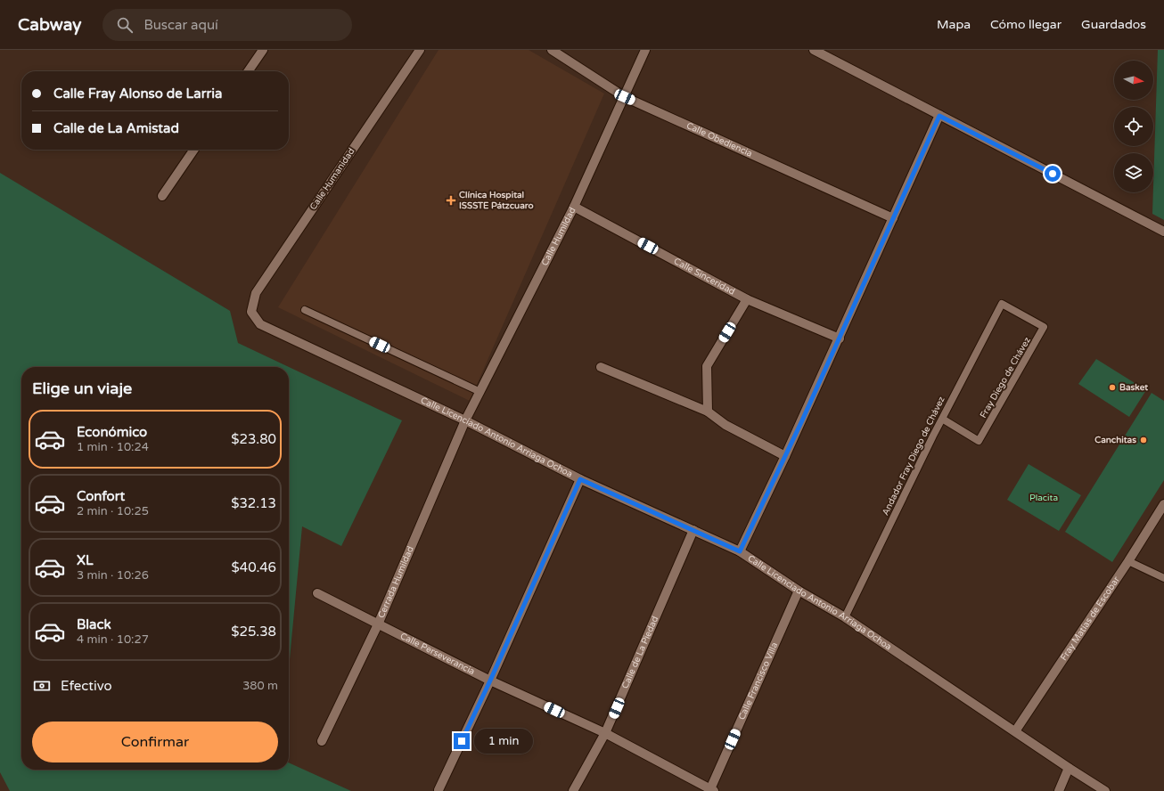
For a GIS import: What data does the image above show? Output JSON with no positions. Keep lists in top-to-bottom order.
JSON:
{
  "streets": {
    "street": [
      "Calle Obediencia",
      "Calle Humanidad",
      "Calle Humildad",
      "Calle Sinceridad",
      "Calle Licenciado Antonio Arriaga Ochoa",
      "Cerrada Humildad",
      "Fray Matías de Escobar",
      "Calle de La Piedad",
      "Calle Perseverancia",
      "Calle Francisco Villa"
    ],
    "lane": ["Fray Diego de Chávez", "Andador Fray Diego de Chávez"]
  },
  "crossings": [
    ["Calle Obediencia", "Calle Humildad"],
    ["Calle Humanidad", "Calle Licenciado Antonio Arriaga Ochoa"],
    ["Calle Humildad", "Calle Sinceridad"],
    ["Calle Humildad", "Calle Licenciado Antonio Arriaga Ochoa"],
    ["Calle Humildad", "Cerrada Humildad"],
    ["Fray Diego de Chávez", "Andador Fray Diego de Chávez"],
    ["Calle Licenciado Antonio Arriaga Ochoa", "Andador Fray Diego de Chávez"],
    ["Calle Licenciado Antonio Arriaga Ochoa", "Cerrada Humildad"],
    ["Calle Licenciado Antonio Arriaga Ochoa", "Fray Matías de Escobar"],
    ["Calle Licenciado Antonio Arriaga Ochoa", "Calle de La Piedad"],
    ["Calle Licenciado Antonio Arriaga Ochoa", "Calle Francisco Villa"],
    ["Cerrada Humildad", "Calle Perseverancia"],
    ["Calle de La Piedad", "Calle Perseverancia"],
    ["Calle Perseverancia", "Calle Francisco Villa"]
  ],
  "parks": ["Placita"],
  "places": {
    "health": ["Clínica Hospital ISSSTE Pátzcuaro"],
    "other": ["Basket", "Canchitas"]
  },
  "north": "right",
  "page": {
    "header": "Cabway",
    "search": "Buscar aquí",
    "nav": ["Mapa", "Cómo llegar", "Guardados"],
    "banner": ["Calle Fray Alonso de Larria", "Calle de La Amistad"],
    "heading": "Elige un viaje",
    "list": [
      {
        "name": "Económico",
        "note": "1 min · 10:24",
        "value": "$23.80"
      },
      {
        "name": "Confort",
        "note": "2 min · 10:25",
        "value": "$32.13"
      },
      {
        "name": "XL",
        "note": "3 min · 10:26",
        "value": "$40.46"
      },
      {
        "name": "Black",
        "note": "4 min · 10:27",
        "value": "$25.38"
      }
    ],
    "pay": ["Efectivo", "380 m"],
    "buttons": "Confirmar",
    "bubble": "1 min"
  }
}
